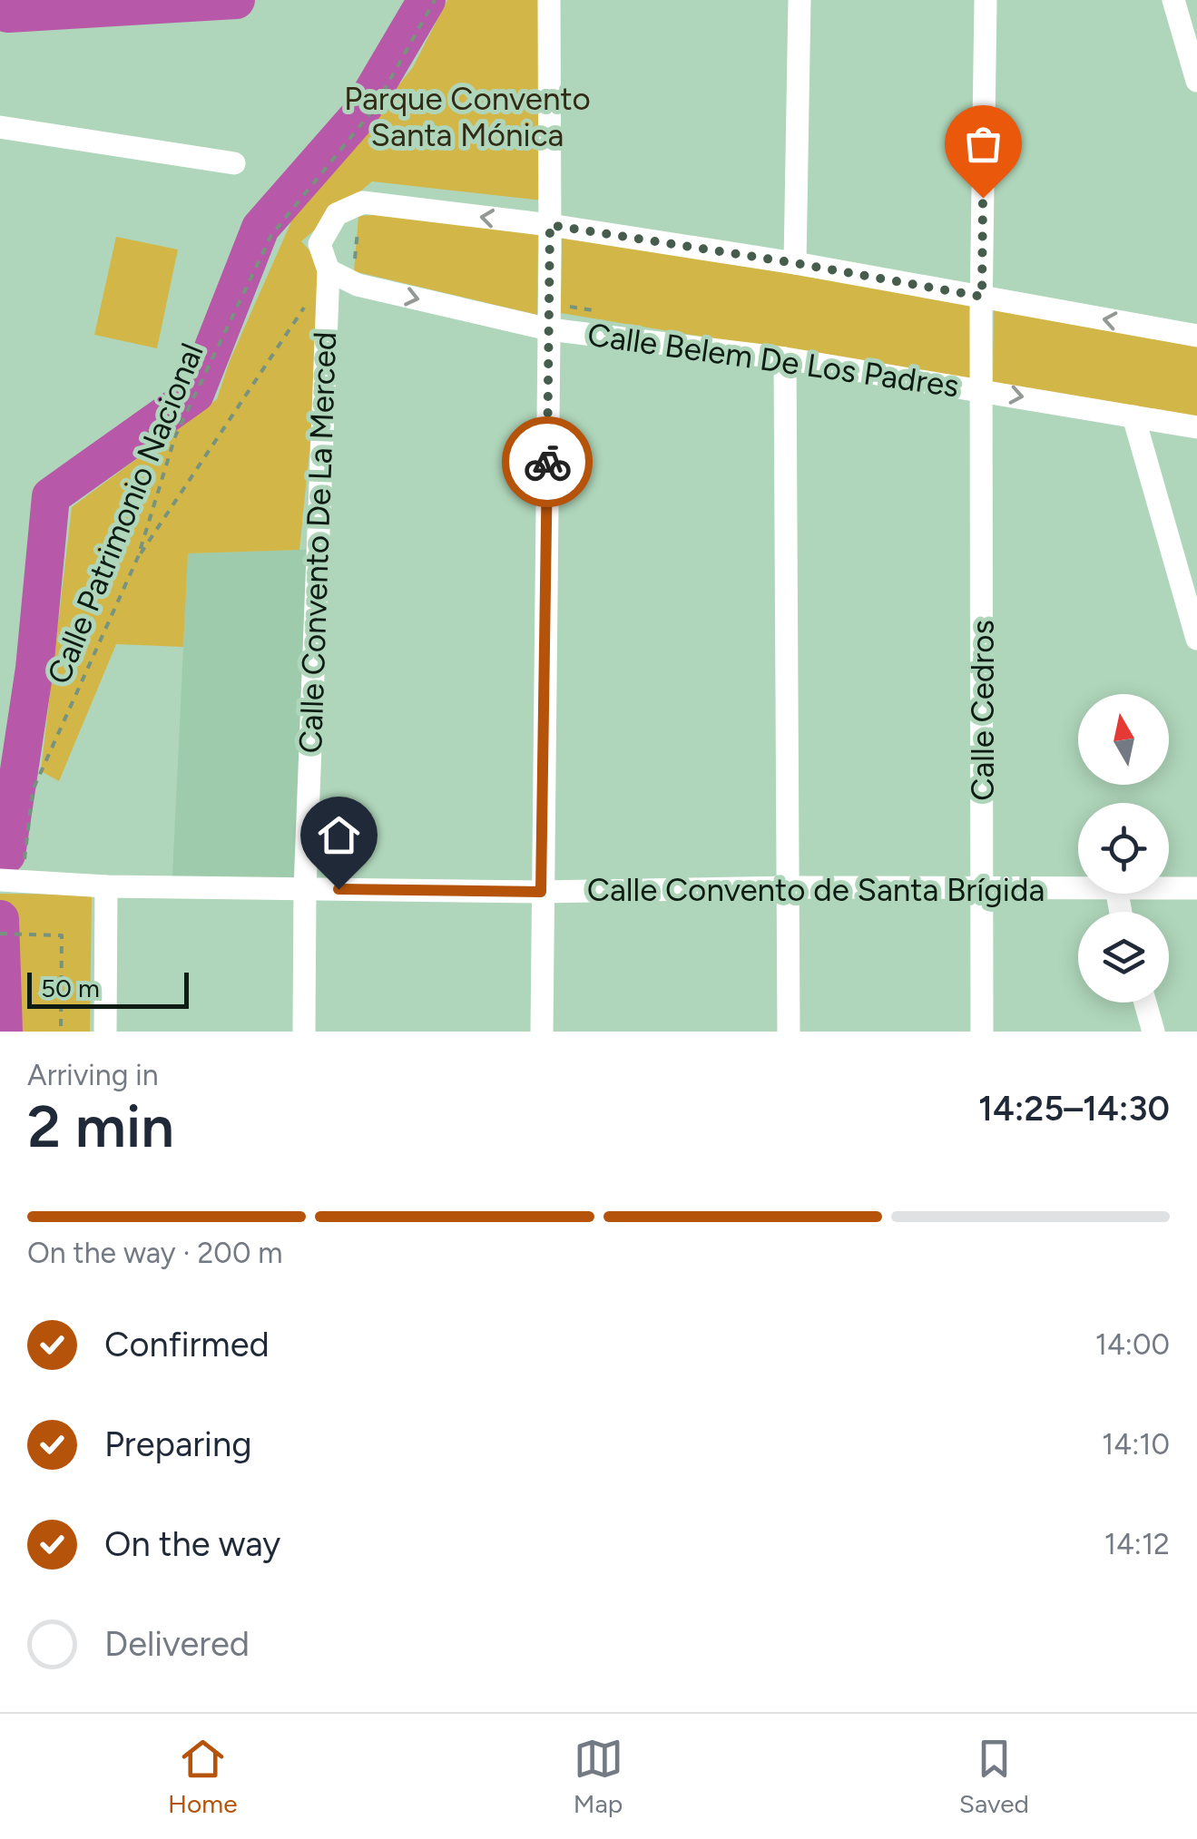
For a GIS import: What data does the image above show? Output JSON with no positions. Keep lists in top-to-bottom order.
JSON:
{
  "streets": {
    "street": [
      "Calle Belem De Los Padres",
      "Calle Convento De La Merced",
      "Calle Cedros",
      "Calle Convento de Santa Brígida"
    ],
    "path": ["Calle Patrimonio Nacional"]
  },
  "crossings": [
    ["Calle Belem De Los Padres", "Calle Convento De La Merced"],
    ["Calle Belem De Los Padres", "Calle Cedros"],
    ["Calle Patrimonio Nacional", "Calle Convento de Santa Brígida"],
    ["Calle Convento De La Merced", "Calle Convento de Santa Brígida"],
    ["Calle Cedros", "Calle Convento de Santa Brígida"]
  ],
  "parks": ["Parque Convento Santa Mónica"],
  "scale_bar": "50 m",
  "north": "top",
  "page": {
    "scale": "50 m",
    "heading": ["2 min", "Arriving in", "14:25–14:30"],
    "bar": "On the way · 200 m",
    "list": [
      ["Confirmed", "14:00"],
      ["Preparing", "14:10"],
      ["On the way", "14:12"],
      "Delivered"
    ],
    "tabs": ["Home", "Map", "Saved"]
  }
}
